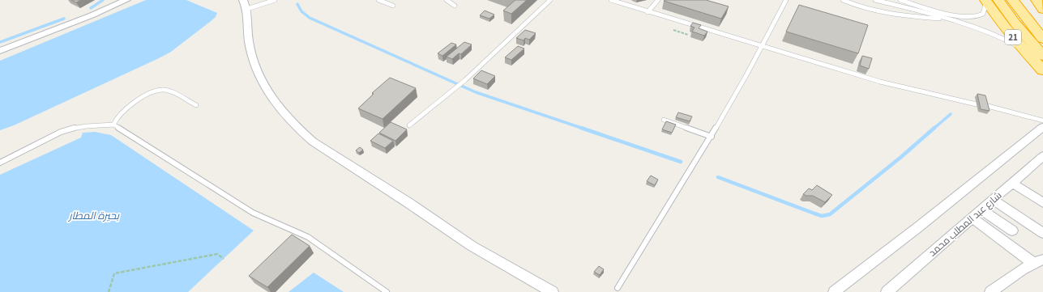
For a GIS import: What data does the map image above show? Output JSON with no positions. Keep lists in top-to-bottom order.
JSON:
{
  "streets": {
    "highway": ["21"],
    "street": ["شارع عبد المطلب محمد"]
  },
  "water": ["بحيرة المطار"]
}
